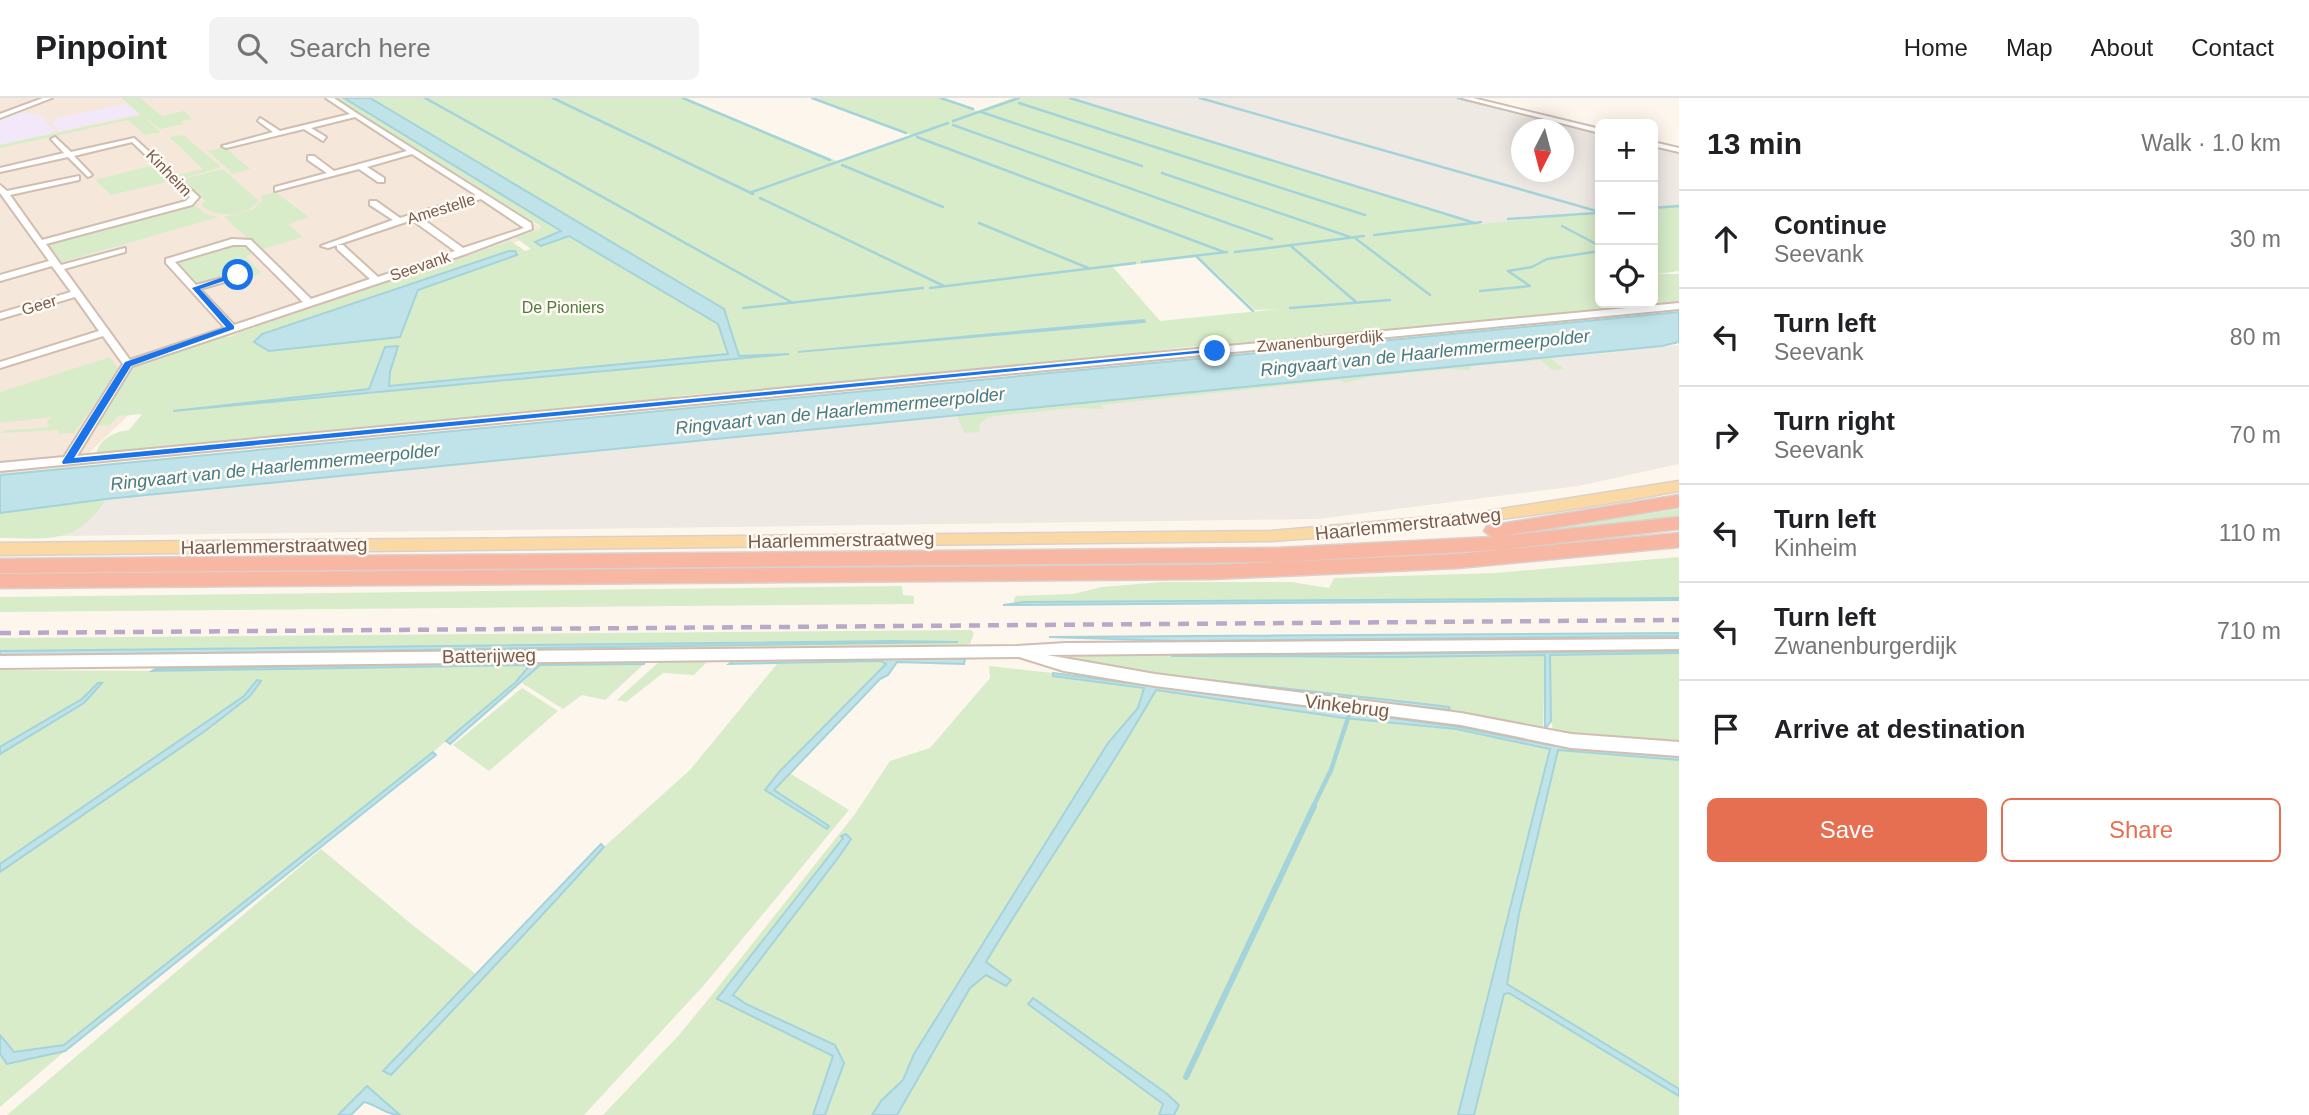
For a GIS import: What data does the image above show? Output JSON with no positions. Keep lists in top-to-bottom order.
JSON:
{
  "streets": {
    "main road": ["Haarlemmerstraatweg"],
    "street": [
      "Kinheim",
      "Amestelle",
      "Seevank",
      "Geer",
      "Zwanenburgerdijk",
      "Batterijweg",
      "Vinkebrug"
    ]
  },
  "crossings": [
    ["Amestelle", "Seevank"],
    ["Batterijweg", "Vinkebrug"]
  ],
  "water": ["Ringvaart van de Haarlemmermeerpolder"],
  "parks": ["De Pioniers"],
  "north": "bottom",
  "page": {
    "header": "Pinpoint",
    "search": "Search here",
    "nav": [
      "Home",
      "Map",
      "About",
      "Contact"
    ],
    "heading": ["13 min", "Walk · 1.0 km"],
    "map_buttons": ["+", "−"],
    "list": [
      ["Continue", "Seevank", "30 m"],
      ["Turn left", "Seevank", "80 m"],
      ["Turn right", "Seevank", "70 m"],
      ["Turn left", "Kinheim", "110 m"],
      ["Turn left", "Zwanenburgerdijk", "710 m"],
      "Arrive at destination"
    ],
    "buttons": ["Save", "Share"]
  }
}
